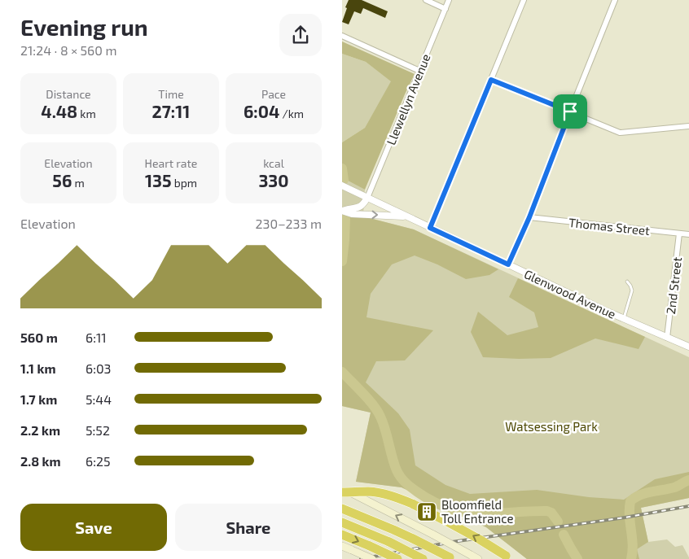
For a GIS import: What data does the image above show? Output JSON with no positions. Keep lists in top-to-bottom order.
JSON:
{
  "streets": {
    "street": [
      "Llewellyn Avenue",
      "Thomas Street",
      "2nd Street",
      "Glenwood Avenue"
    ]
  },
  "crossings": [
    ["Llewellyn Avenue", "Glenwood Avenue"],
    ["Thomas Street", "2nd Street"],
    ["2nd Street", "Glenwood Avenue"]
  ],
  "parks": ["Watsessing Park"],
  "places": {
    "building": ["Bloomfield Toll Entrance"]
  },
  "page": {
    "heading": ["Evening run", "21:24 · 8 × 560 m"],
    "stats": [
      ["Distance", "4.48 km"],
      ["Time", "27:11"],
      ["Pace", "6:04 /km"],
      ["Elevation", "56 m"],
      ["Heart rate", "135 bpm"],
      ["kcal", "330"]
    ],
    "chart": ["Elevation", "230–233 m"],
    "list": [
      {
        "name": "560 m",
        "note": "6:11"
      },
      {
        "name": "1.1 km",
        "note": "6:03"
      },
      {
        "name": "1.7 km",
        "note": "5:44"
      },
      {
        "name": "2.2 km",
        "note": "5:52"
      },
      {
        "name": "2.8 km",
        "note": "6:25"
      }
    ],
    "buttons": ["Save", "Share"]
  }
}
